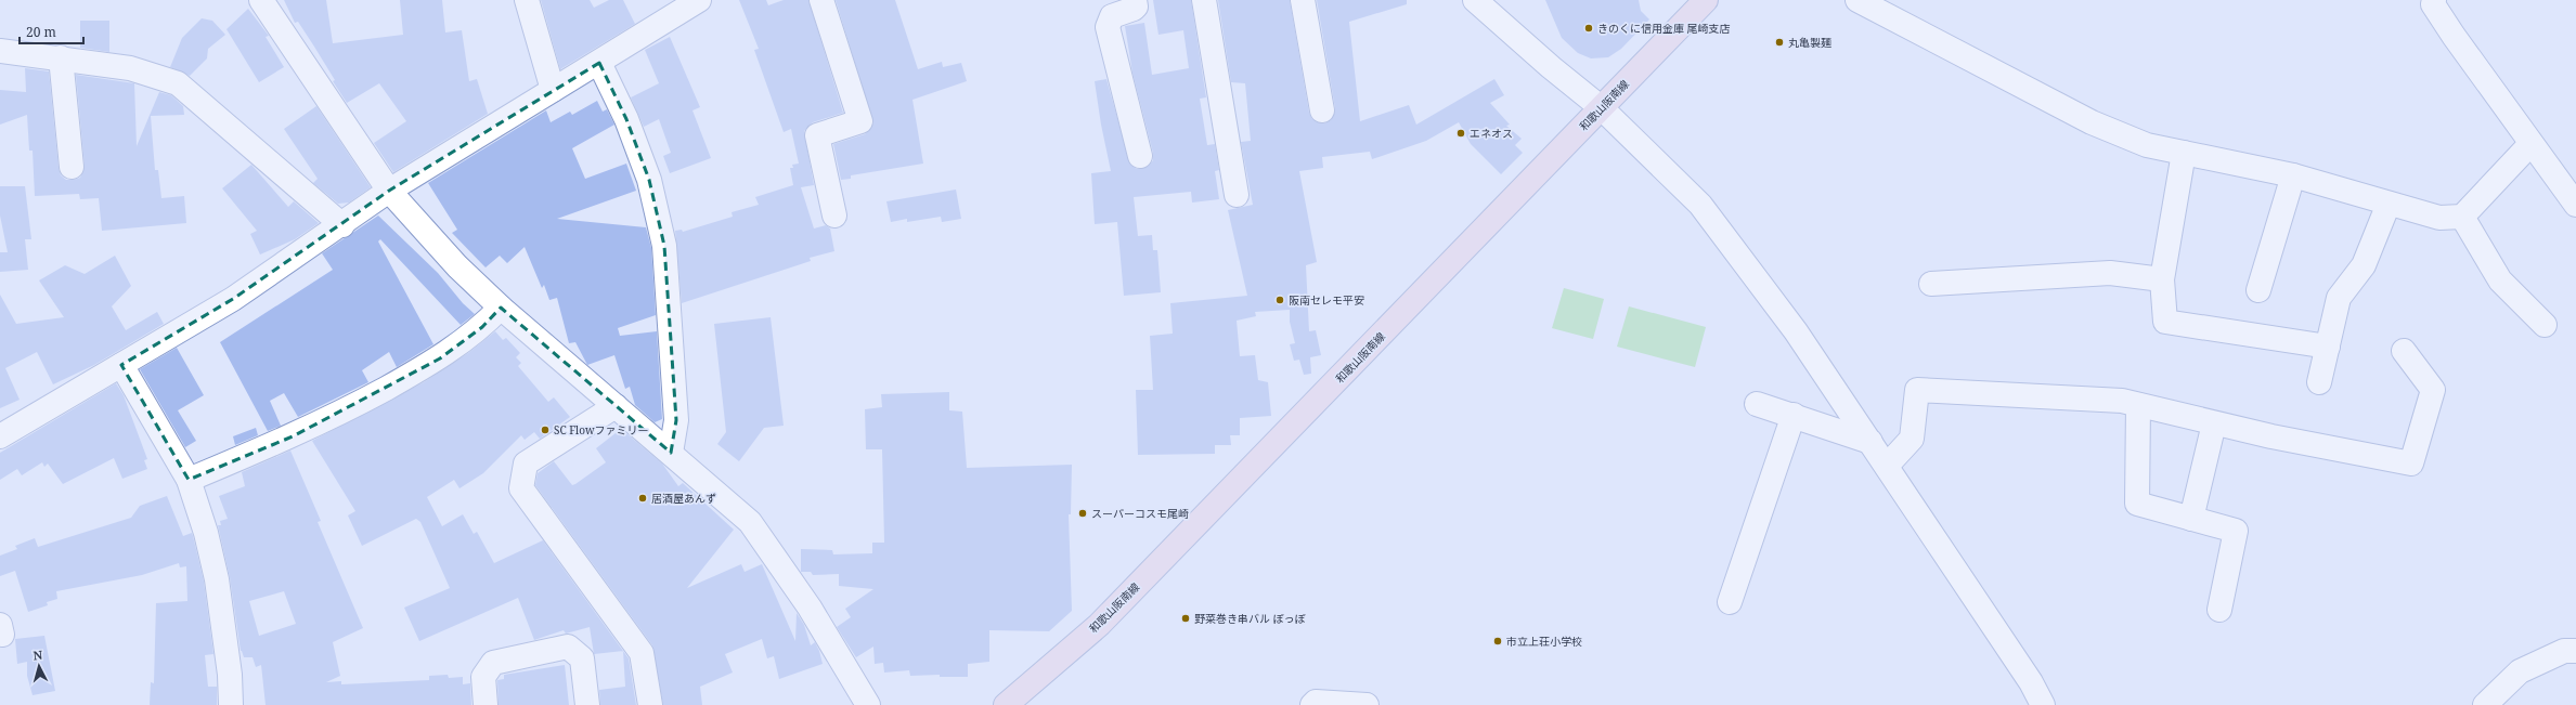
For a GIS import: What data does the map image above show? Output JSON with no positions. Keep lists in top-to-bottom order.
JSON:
{
  "streets": {
    "main road": ["和歌山阪南線"]
  },
  "places": [
    "きのくに信用金庫 尾崎支店",
    "丸亀製麺",
    "エネオス",
    "阪南セレモ平安",
    "SC Flowファミリー",
    "居酒屋あんず",
    "スーパーコスモ尾崎",
    "野菜巻き串バル ぽっぽ",
    "市立上荘小学校"
  ],
  "scale_bar": "20 m",
  "north": "top"
}
